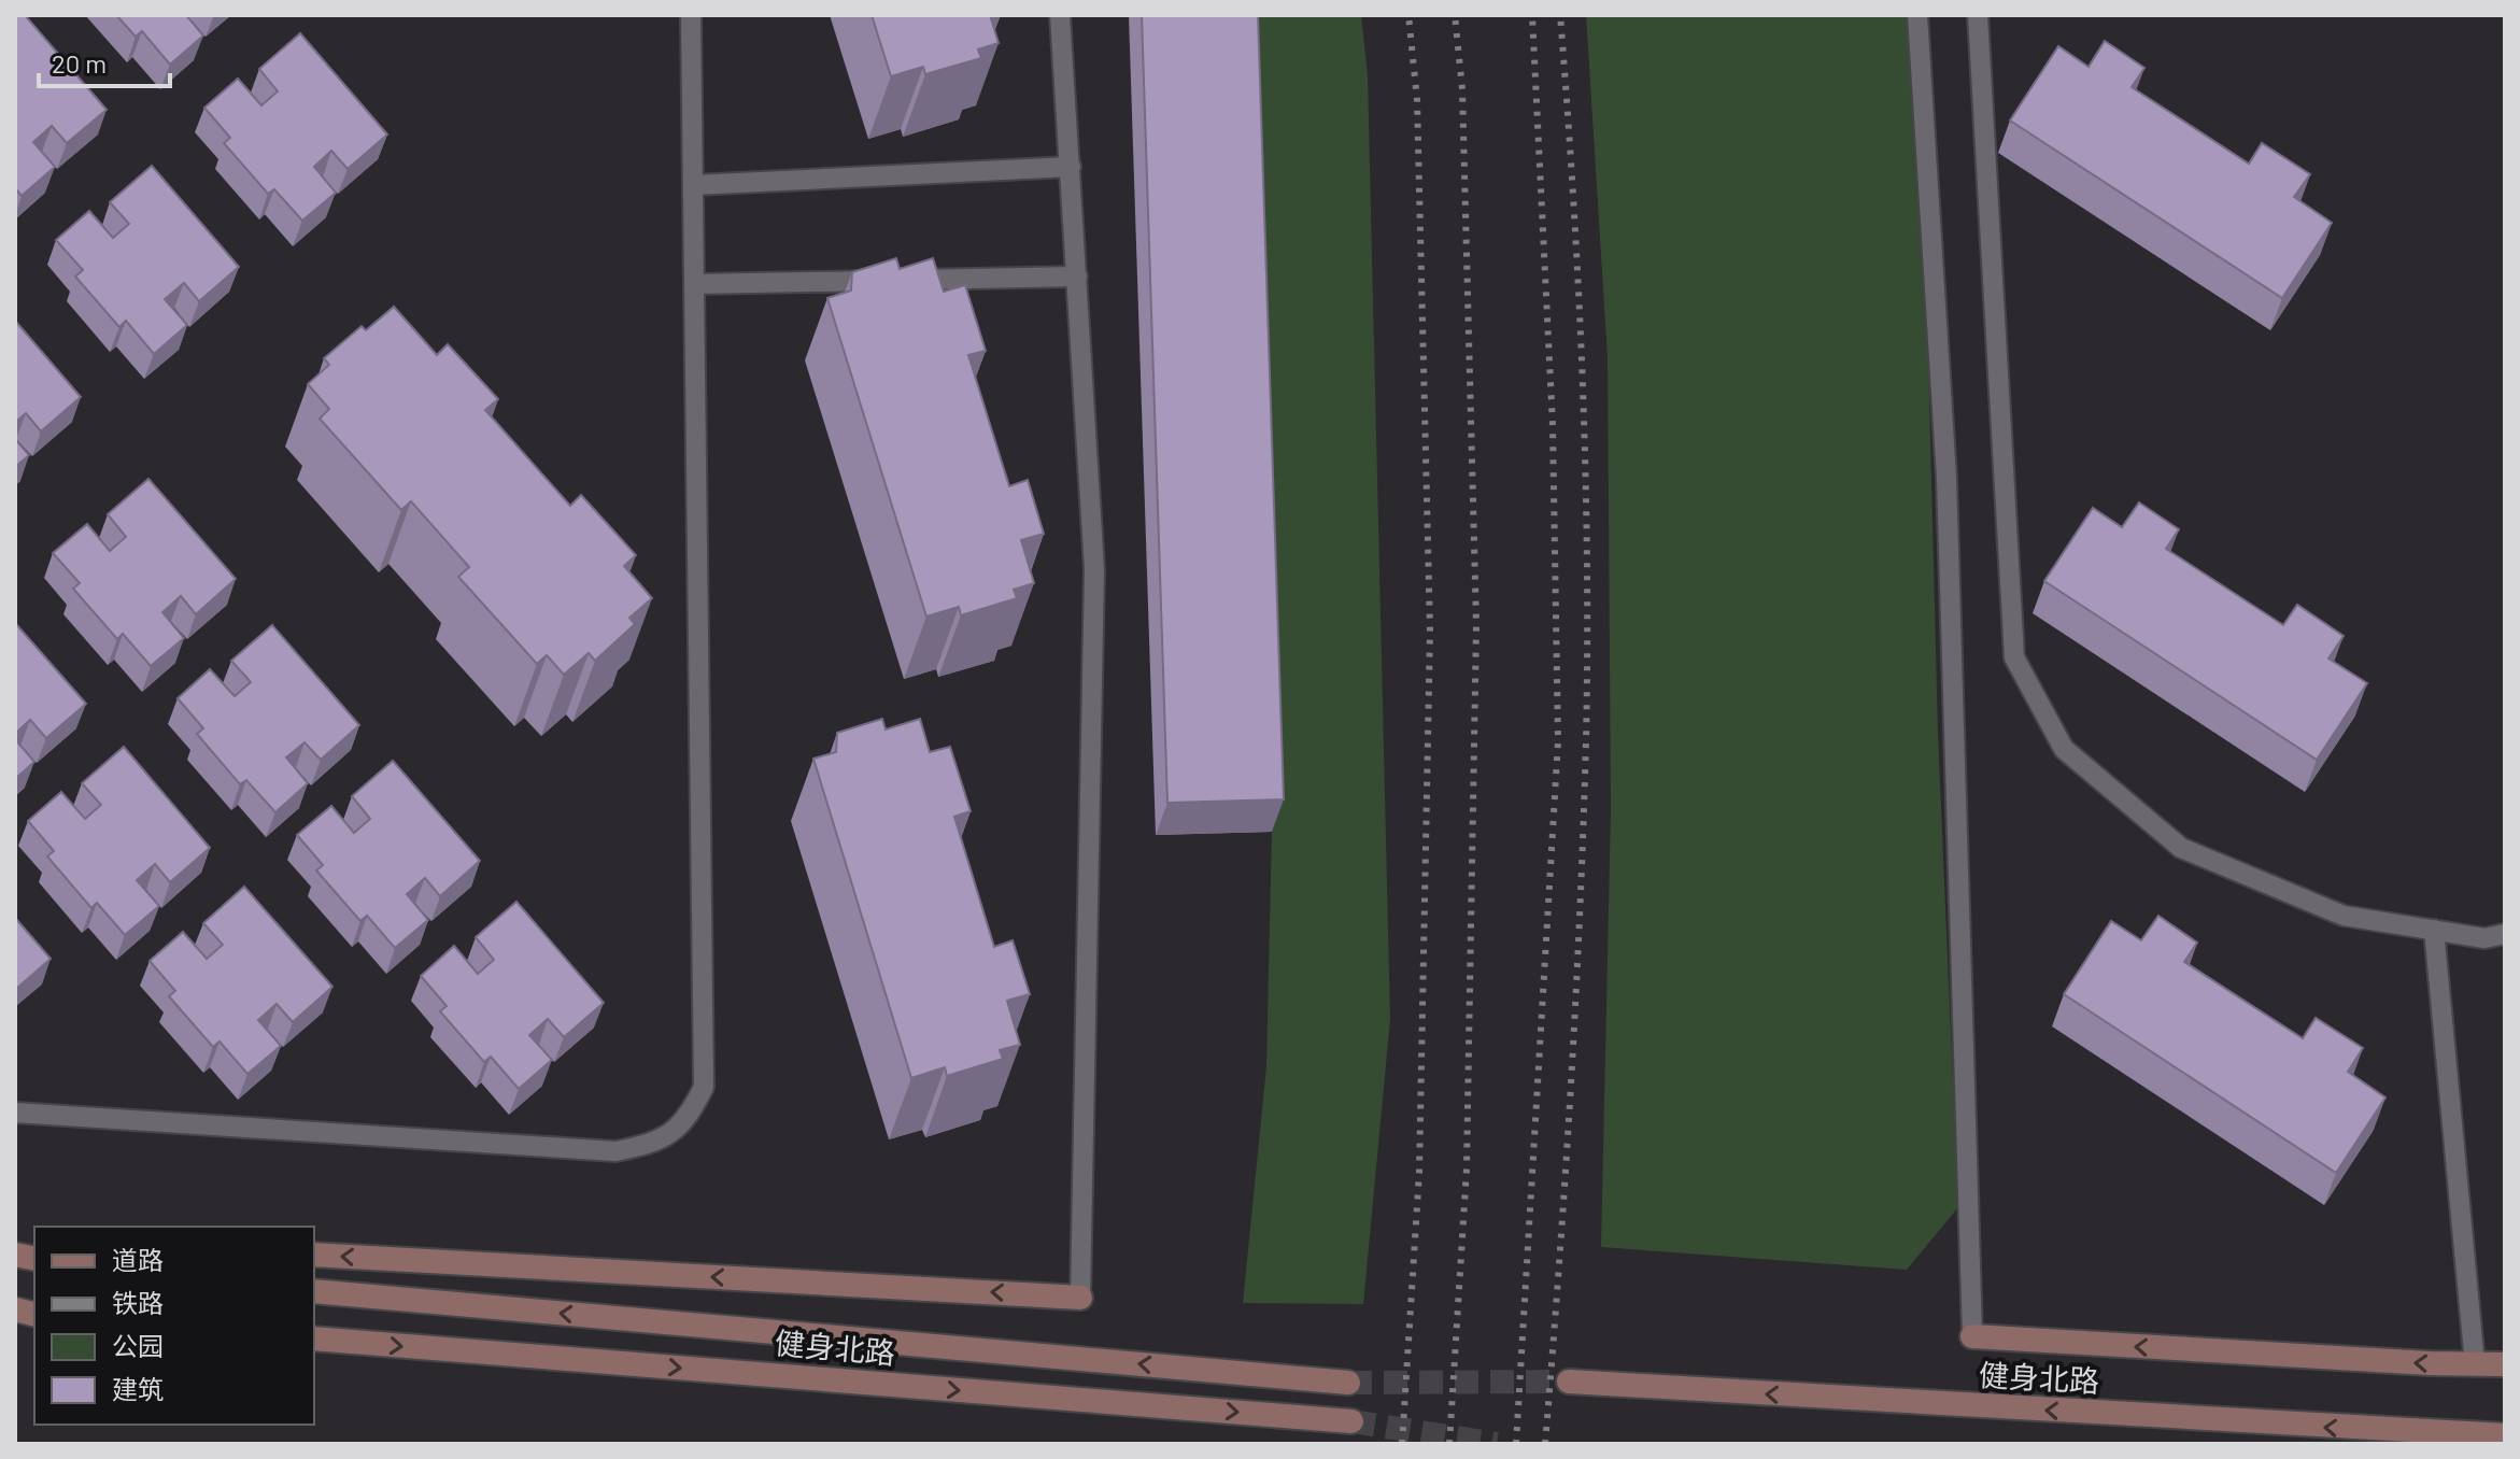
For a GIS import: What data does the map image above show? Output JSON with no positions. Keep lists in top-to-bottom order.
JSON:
{
  "streets": {
    "main road": ["健身北路"]
  },
  "legend": [
    "道路",
    "铁路",
    "公园",
    "建筑"
  ],
  "scale_bar": "20 m"
}
